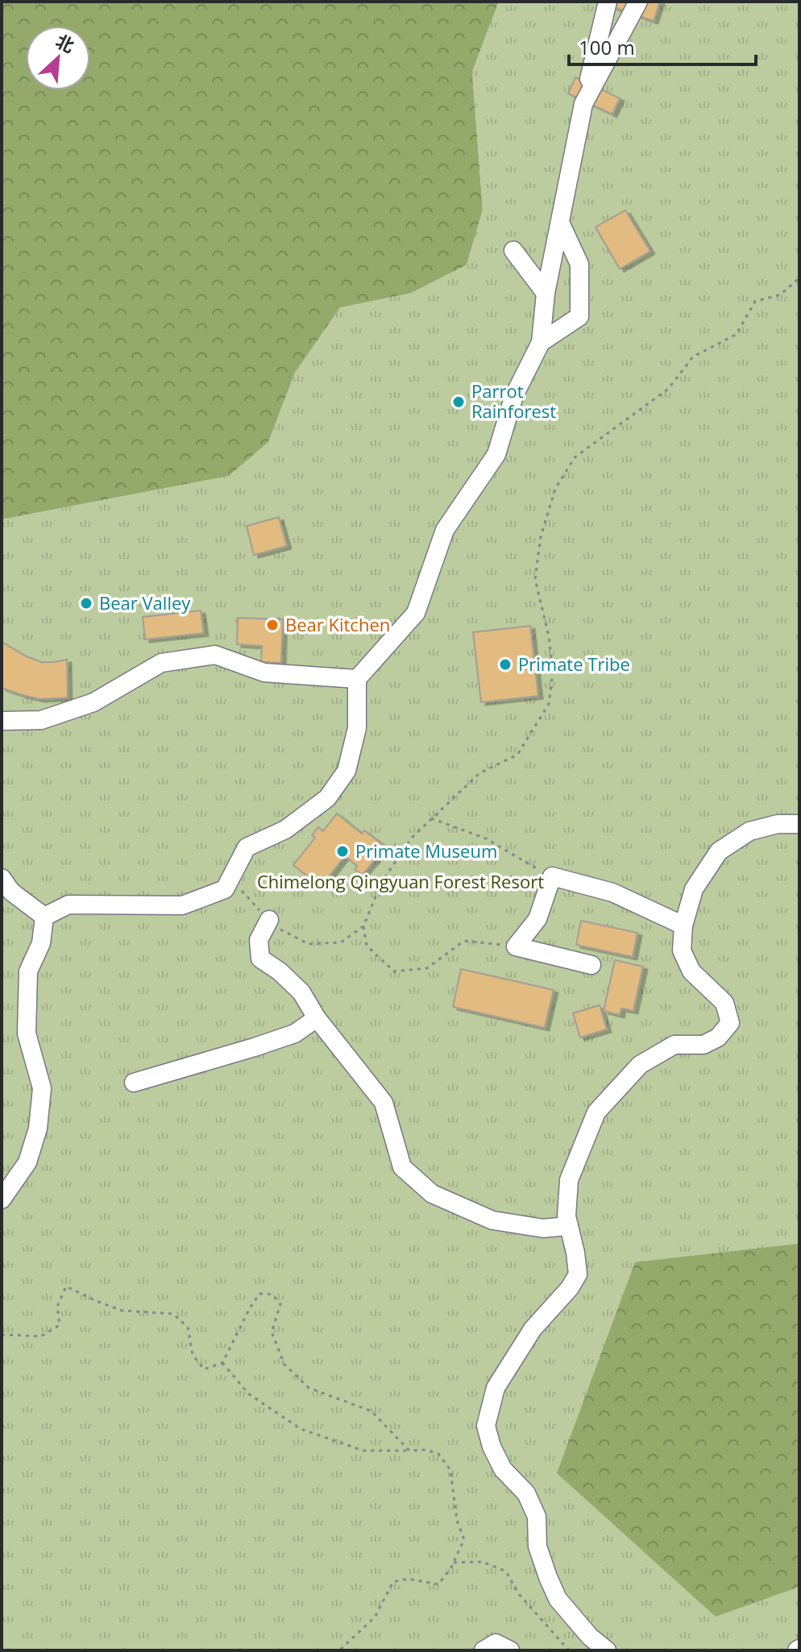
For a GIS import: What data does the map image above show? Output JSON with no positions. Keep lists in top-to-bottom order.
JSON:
{
  "parks": ["Chimelong Qingyuan Forest Resort"],
  "places": [
    "Parrot Rainforest",
    "Bear Valley",
    "Bear Kitchen",
    "Primate Tribe",
    "Primate Museum"
  ],
  "scale_bar": "100 m",
  "north": "top right"
}
